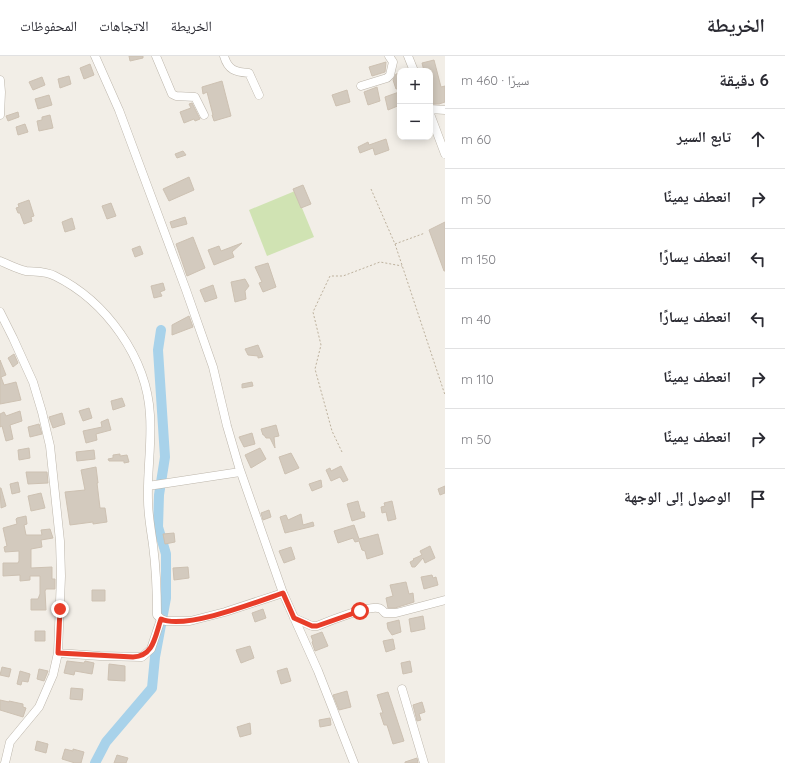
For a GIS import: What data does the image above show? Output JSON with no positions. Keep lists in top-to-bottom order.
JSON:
{
  "page": {
    "header": "الخريطة",
    "nav": ["الخريطة", "الاتجاهات", "المحفوظات"],
    "heading": ["6 دقيقة", "سيرًا · 460 m"],
    "map_buttons": ["+", "−"],
    "list": [
      ["تابع السير", "60 m"],
      ["انعطف يمينًا", "50 m"],
      ["انعطف يسارًا", "150 m"],
      ["انعطف يسارًا", "40 m"],
      ["انعطف يمينًا", "110 m"],
      ["انعطف يمينًا", "50 m"],
      "الوصول إلى الوجهة"
    ]
  }
}
